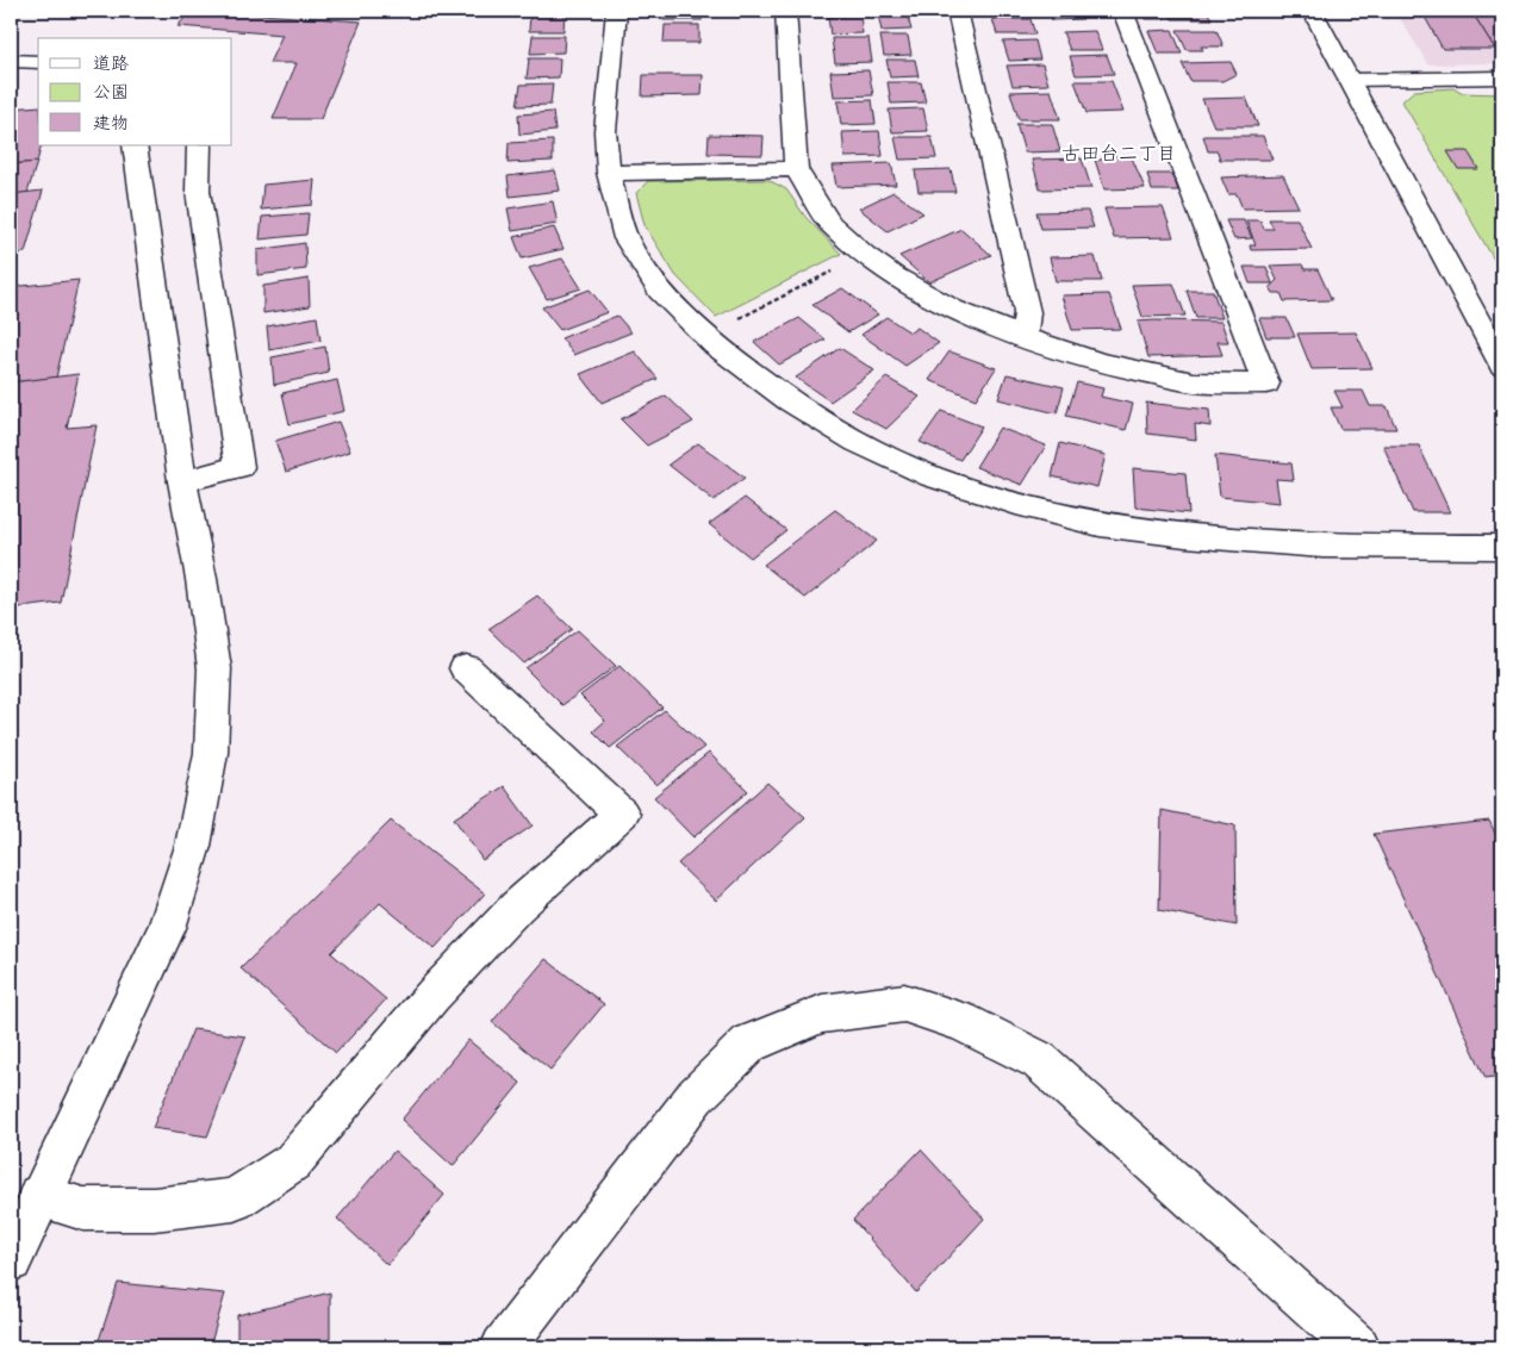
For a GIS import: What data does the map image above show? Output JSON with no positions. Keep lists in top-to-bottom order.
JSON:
{
  "districts": ["古田台二丁目"],
  "legend": ["道路", "公園", "建物"]
}
